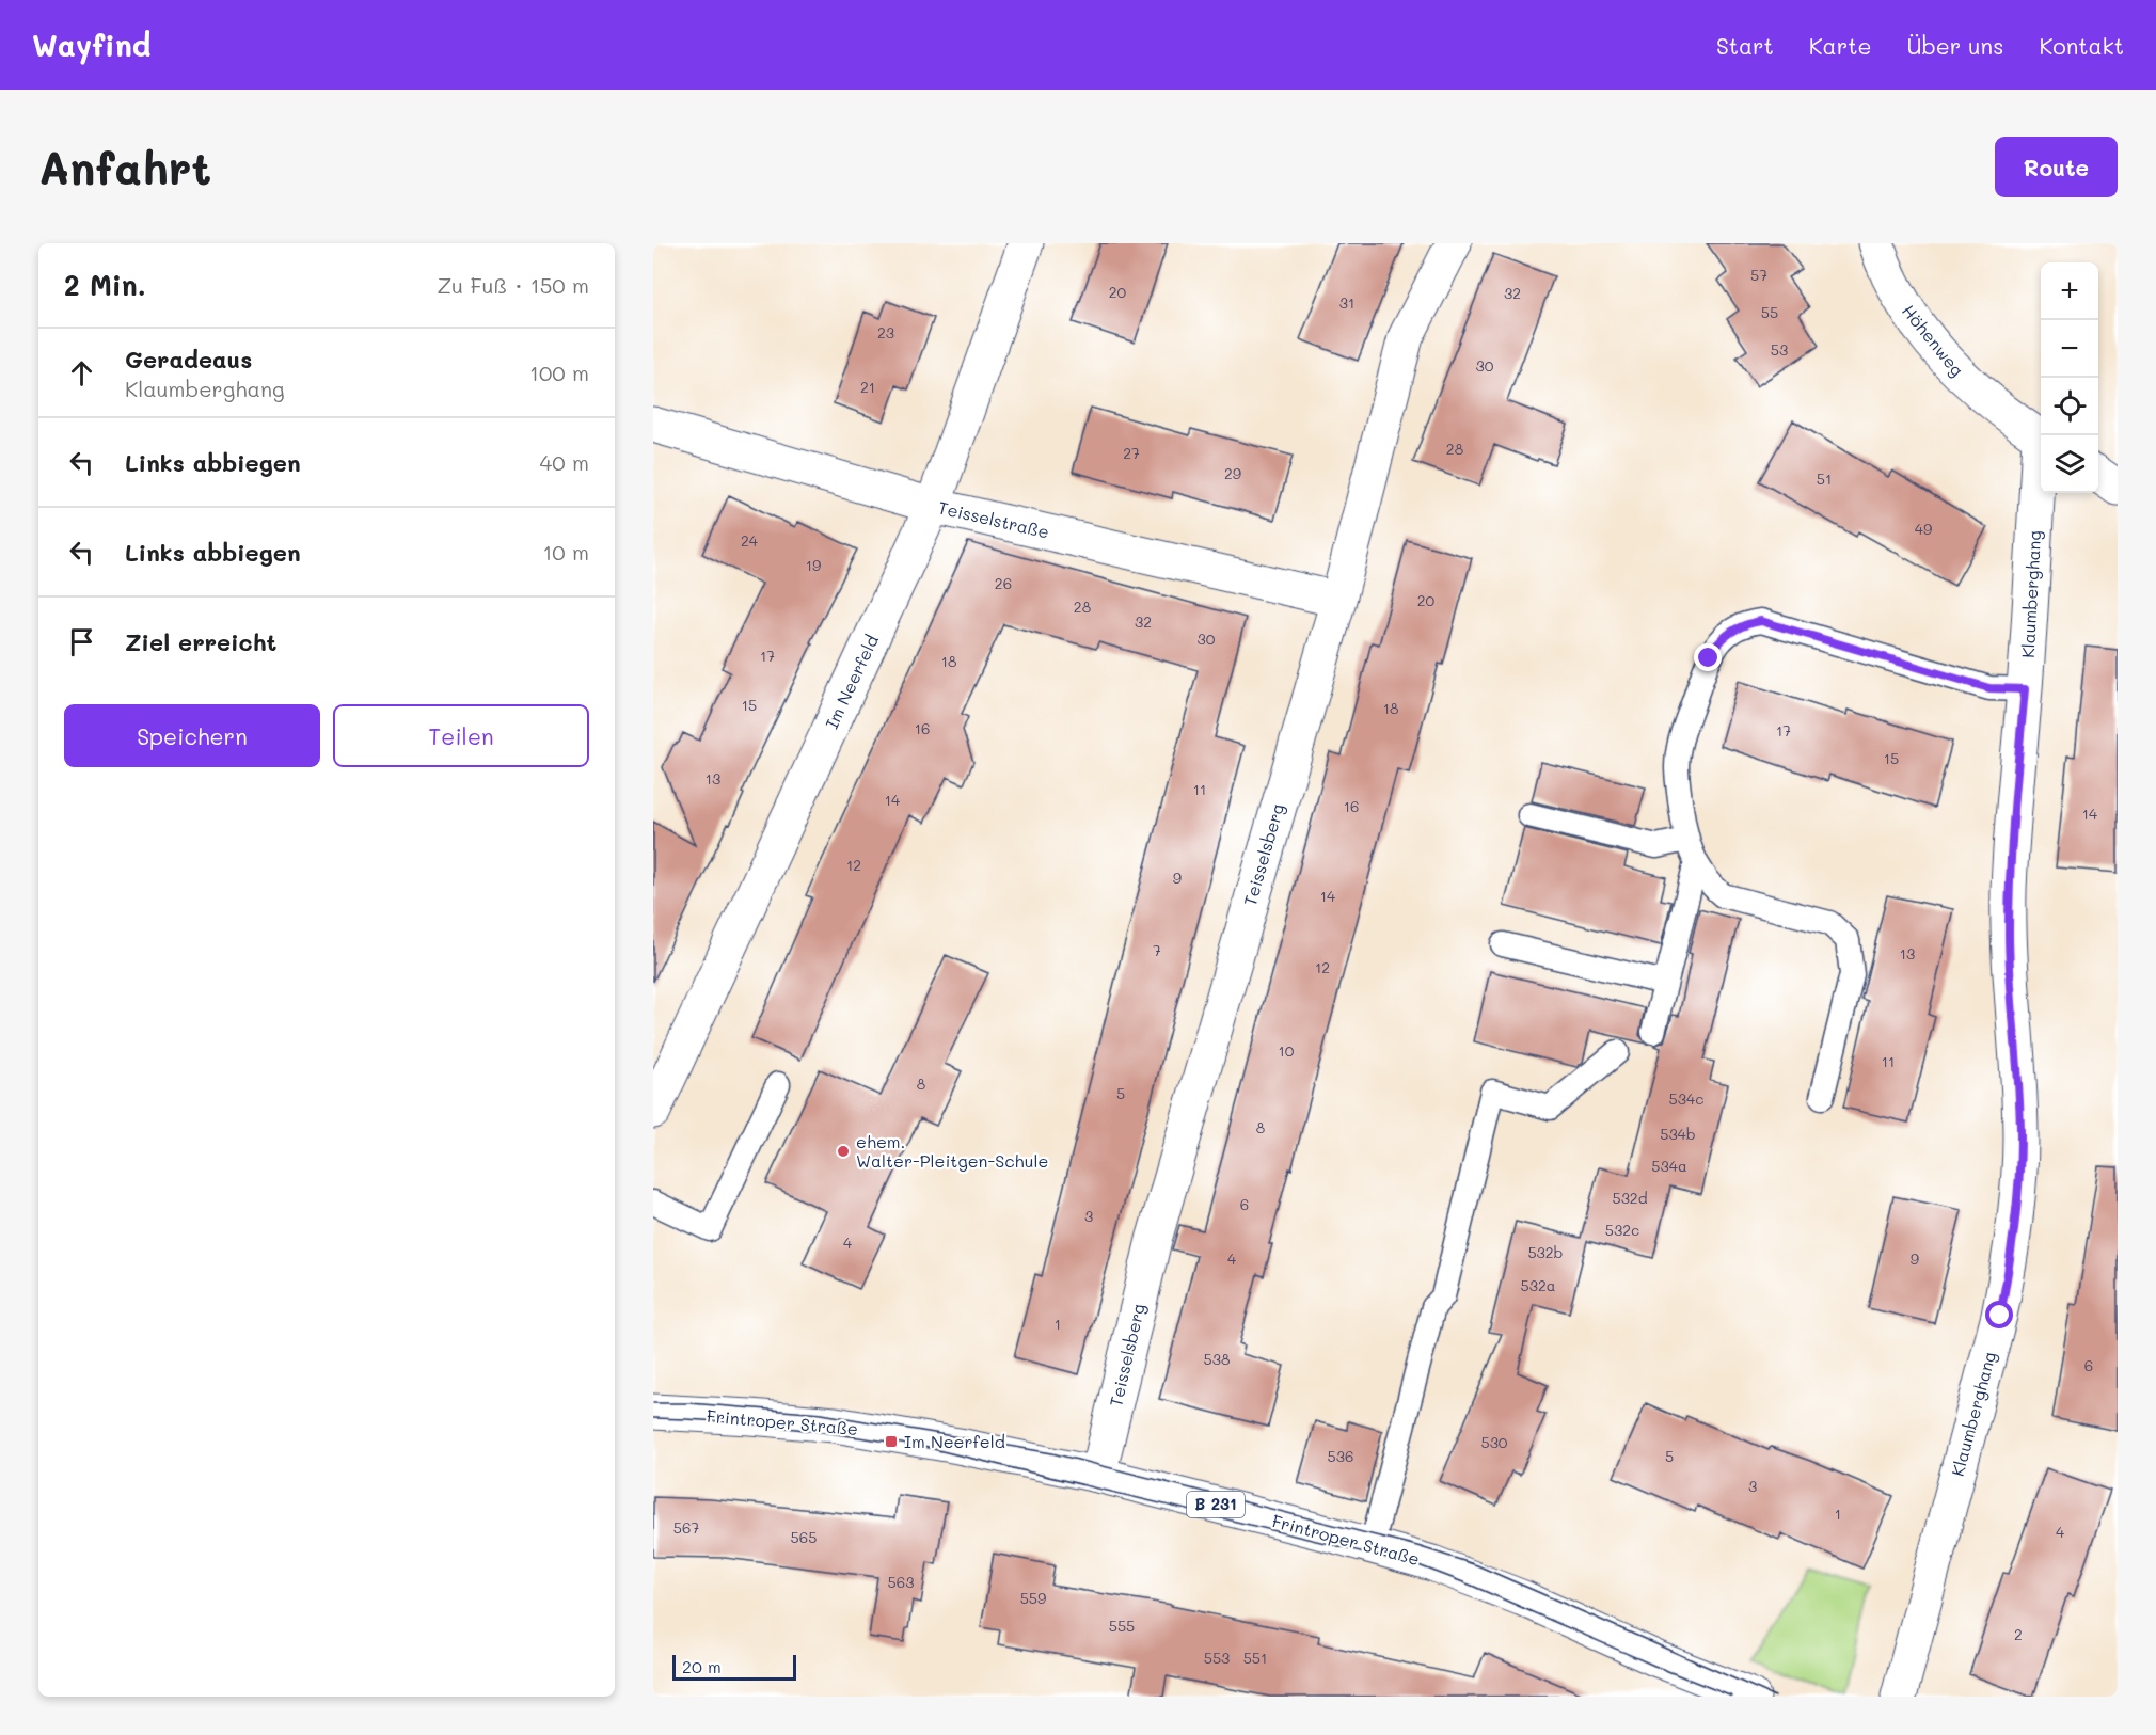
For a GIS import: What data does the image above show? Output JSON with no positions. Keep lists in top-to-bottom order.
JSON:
{
  "streets": {
    "street": [
      "Höhenweg",
      "Teisselstraße",
      "Klaumberghang",
      "Im Neerfeld",
      "Teisselsberg",
      "Frintroper Straße",
      "B 231"
    ]
  },
  "crossings": [
    ["Teisselstraße", "Im Neerfeld"],
    ["Teisselstraße", "Teisselsberg"],
    ["Teisselsberg", "Frintroper Straße"]
  ],
  "places": {
    "other": ["ehem. Walter-Pleitgen-Schule"],
    "transit": ["Im Neerfeld"]
  },
  "house_numbers": [
    "57",
    "20",
    "32",
    "31",
    "55",
    "23",
    "53",
    "30",
    "21",
    "28",
    "27",
    "29",
    "51",
    "49",
    "24",
    "19",
    "26",
    "20",
    "28",
    "32",
    "30",
    "17",
    "18",
    "15",
    "18",
    "16",
    "17",
    "15",
    "13",
    "11",
    "14",
    "16",
    "14",
    "12",
    "9",
    "14",
    "7",
    "13",
    "12",
    "10",
    "11",
    "8",
    "5",
    "534c",
    "8",
    "534b",
    "534a",
    "532d",
    "6",
    "3",
    "532c",
    "4",
    "532b",
    "4",
    "9",
    "532a",
    "1",
    "538",
    "6",
    "530",
    "536",
    "5",
    "3",
    "1",
    "567",
    "4",
    "565",
    "563",
    "559",
    "555",
    "2",
    "553",
    "551"
  ],
  "scale_bar": "20 m",
  "page": {
    "header": "Wayfind",
    "nav": [
      "Start",
      "Karte",
      "Über uns",
      "Kontakt"
    ],
    "buttons": [
      "Route",
      ["Speichern", "Teilen"]
    ],
    "title": "Anfahrt",
    "heading": ["2 Min.", "Zu Fuß · 150 m"],
    "map_buttons": ["+", "−"],
    "list": [
      ["Geradeaus", "Klaumberghang", "100 m"],
      ["Links abbiegen", "40 m"],
      ["Links abbiegen", "10 m"],
      "Ziel erreicht"
    ],
    "scale": "20 m"
  }
}
